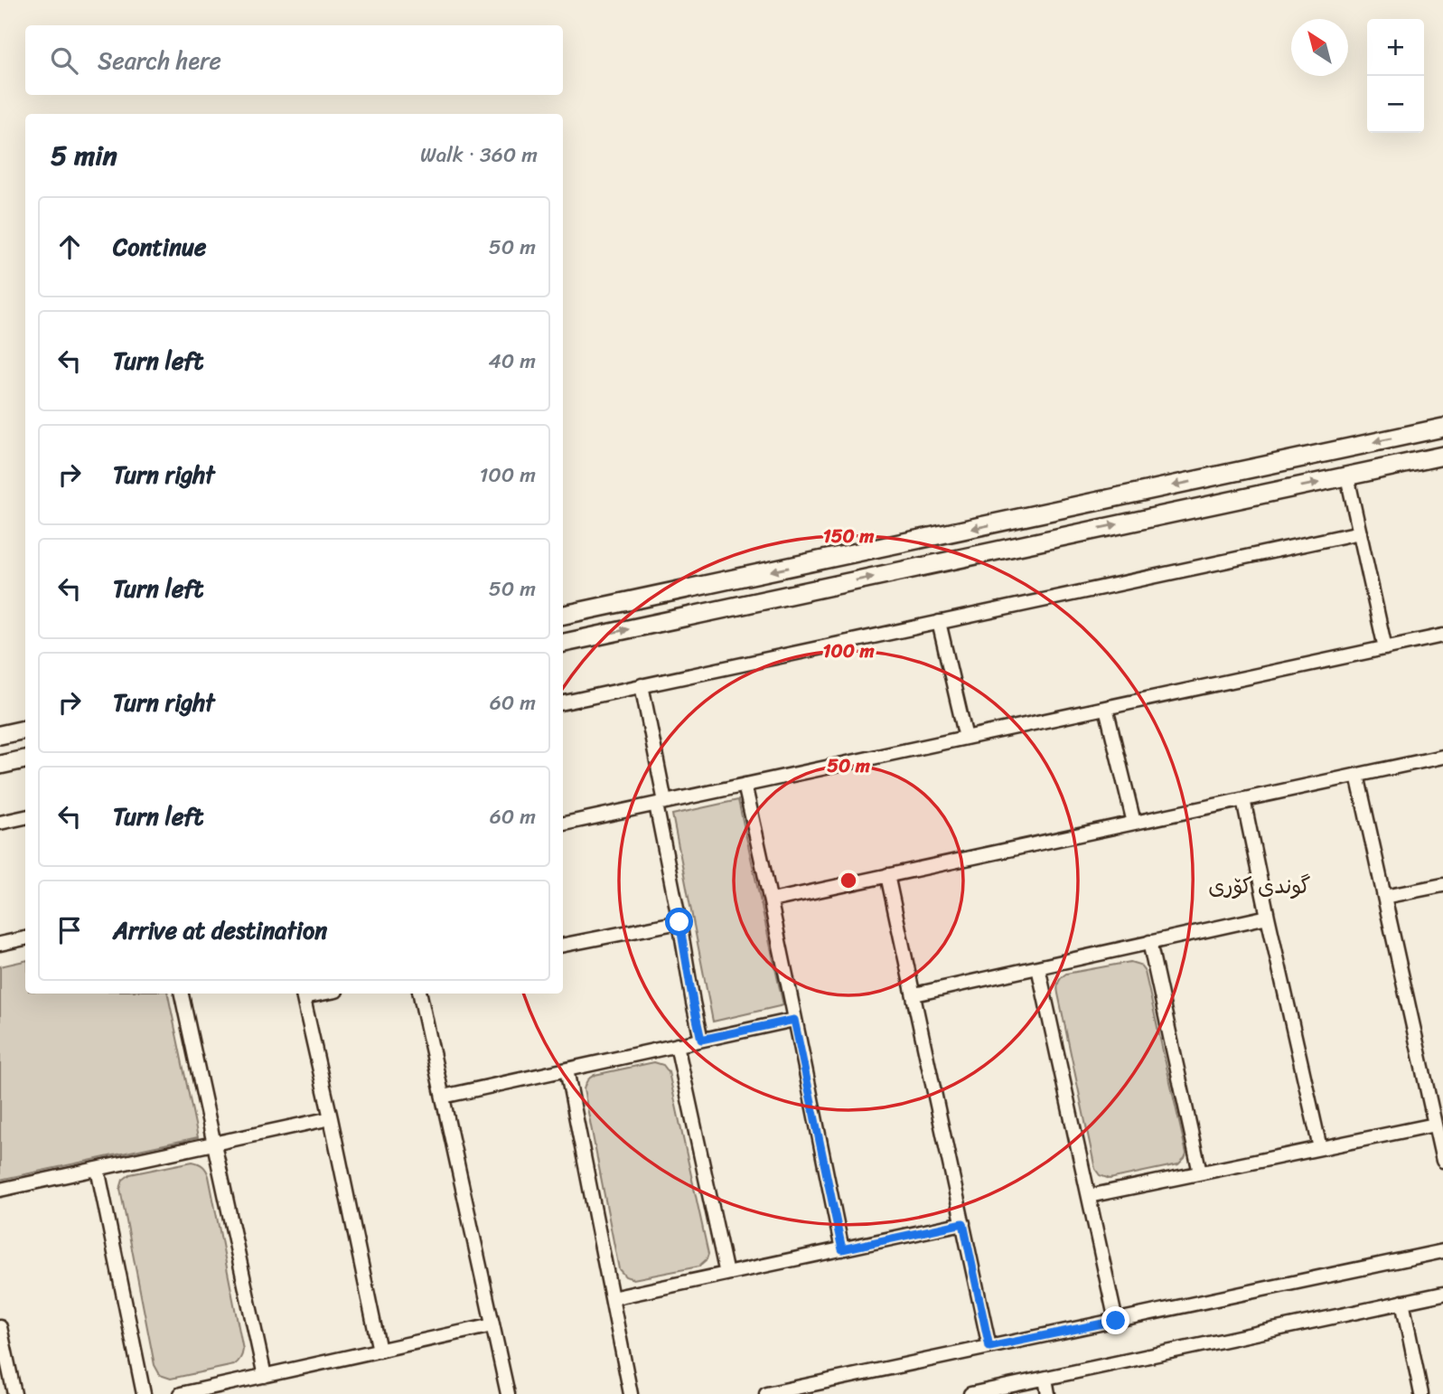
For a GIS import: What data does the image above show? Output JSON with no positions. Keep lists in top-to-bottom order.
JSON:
{
  "districts": ["گوندی کۆری"],
  "north": "top left",
  "page": {
    "map_buttons": ["+", "−"],
    "search": "Search here",
    "heading": ["5 min", "Walk · 360 m"],
    "list": [
      ["Continue", "50 m"],
      ["Turn left", "40 m"],
      ["Turn right", "100 m"],
      ["Turn left", "50 m"],
      ["Turn right", "60 m"],
      ["Turn left", "60 m"],
      "Arrive at destination"
    ]
  },
  "rings": ["150 m", "100 m", "50 m"]
}
